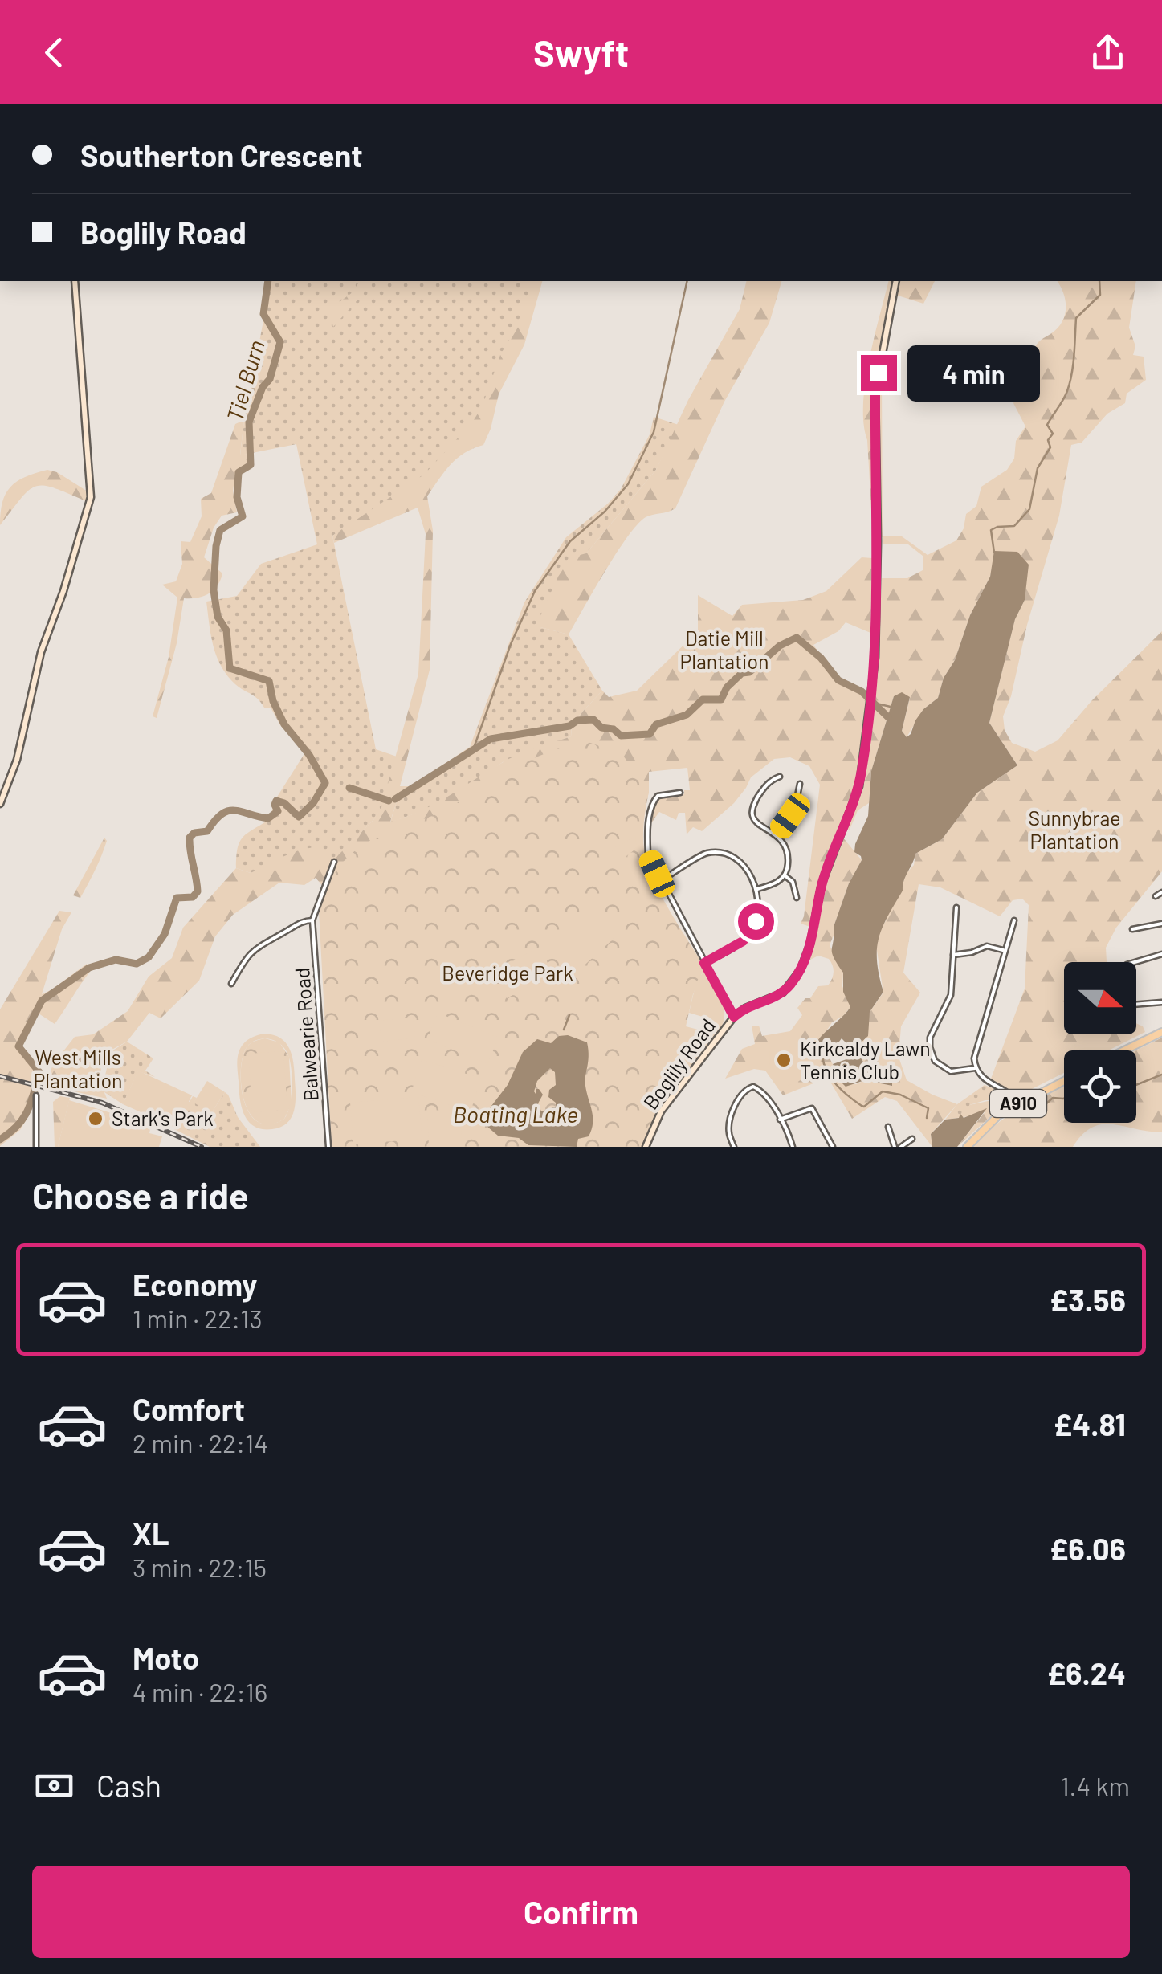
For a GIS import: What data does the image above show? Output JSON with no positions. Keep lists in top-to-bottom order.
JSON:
{
  "streets": {
    "main road": ["Boglily Road", "A910"],
    "street": ["Balwearie Road"]
  },
  "water": ["Tiel Burn", "Boating Lake"],
  "parks": [
    "Datie Mill Plantation",
    "Sunnybrae Plantation",
    "Beveridge Park",
    "West Mills Plantation"
  ],
  "places": ["Kirkcaldy Lawn Tennis Club", "Stark's Park"],
  "north": "right",
  "page": {
    "header": "Swyft",
    "banner": ["Southerton Crescent", "Boglily Road"],
    "bubble": "4 min",
    "heading": "Choose a ride",
    "list": [
      {
        "name": "Economy",
        "note": "1 min · 22:13",
        "value": "£3.56"
      },
      {
        "name": "Comfort",
        "note": "2 min · 22:14",
        "value": "£4.81"
      },
      {
        "name": "XL",
        "note": "3 min · 22:15",
        "value": "£6.06"
      },
      {
        "name": "Moto",
        "note": "4 min · 22:16",
        "value": "£6.24"
      }
    ],
    "pay": ["Cash", "1.4 km"],
    "buttons": "Confirm"
  }
}
